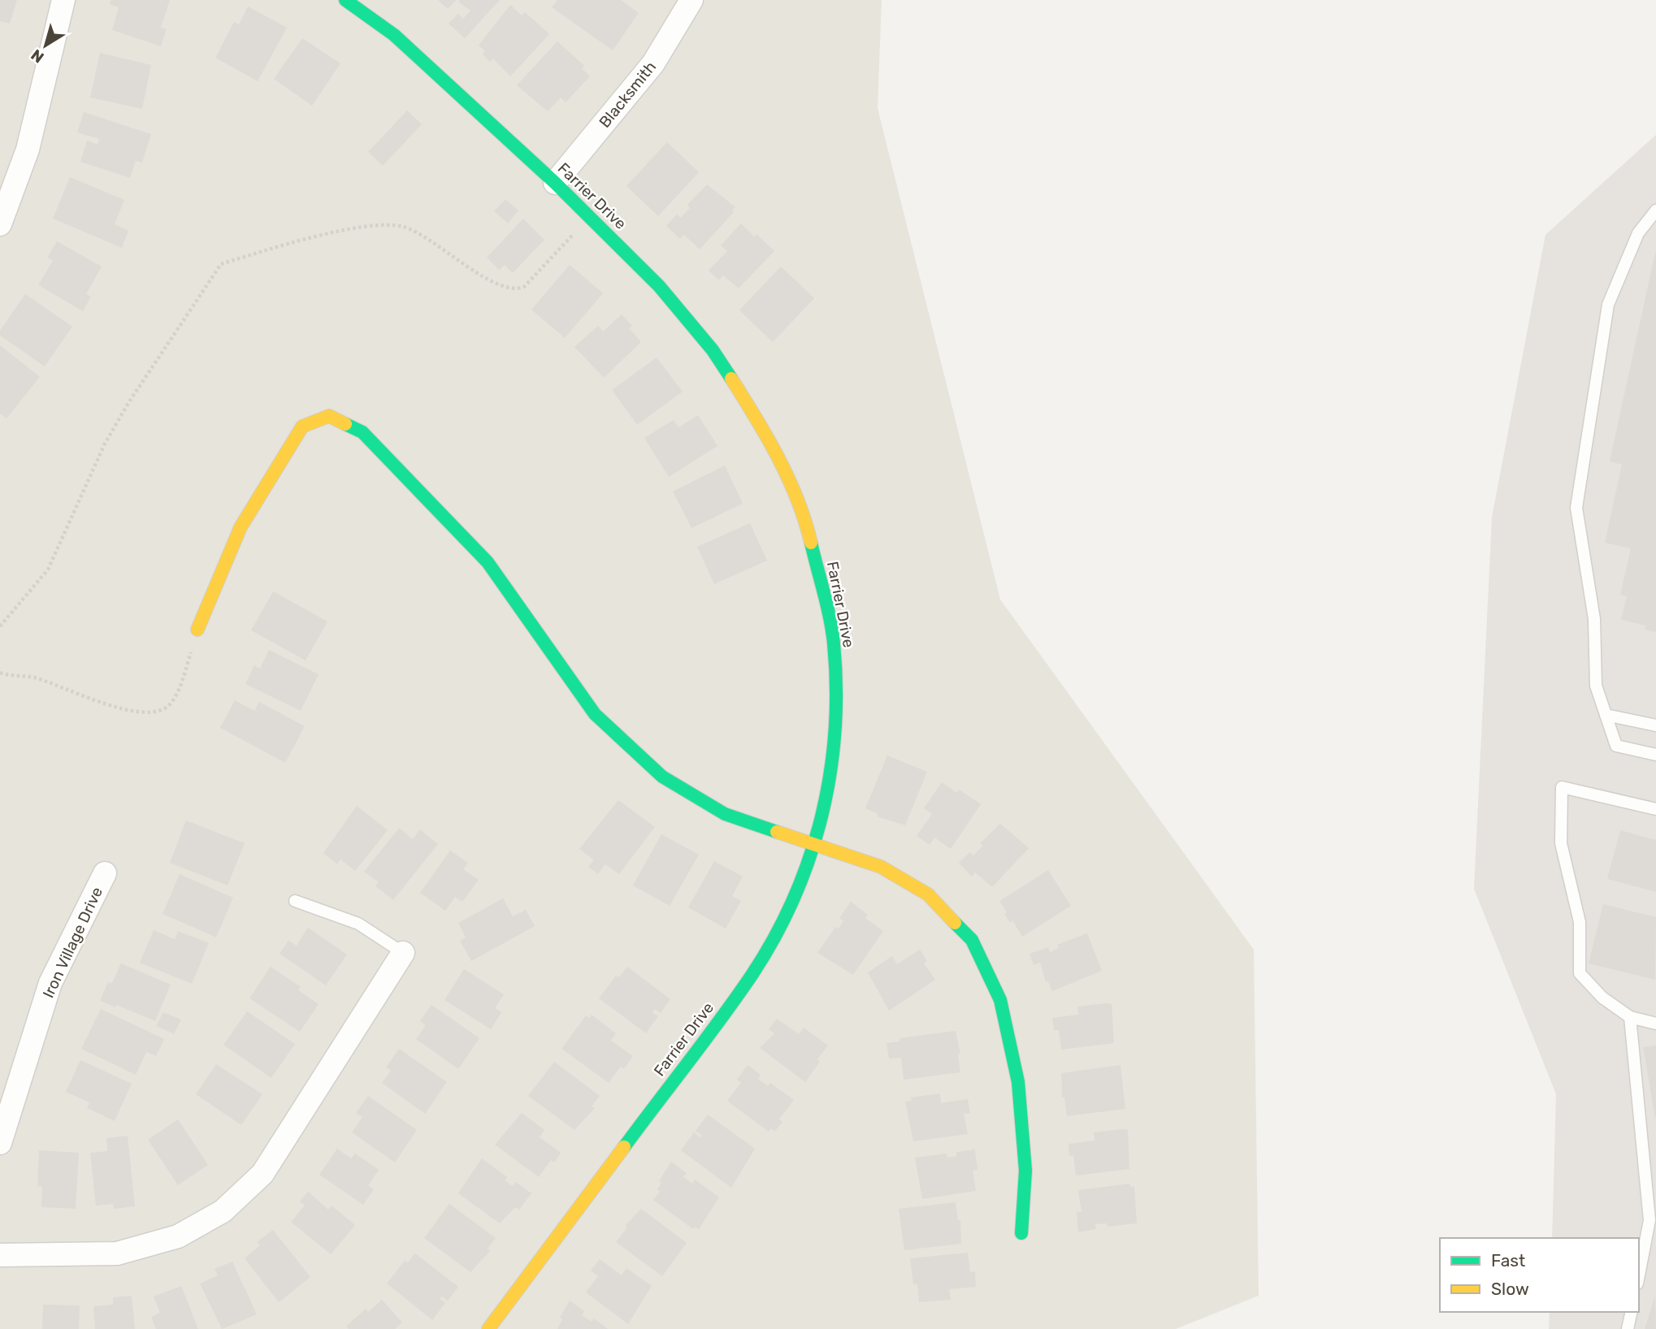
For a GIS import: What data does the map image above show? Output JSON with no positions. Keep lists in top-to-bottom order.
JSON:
{
  "streets": {
    "street": ["Blacksmith", "Farrier Drive", "Iron Village Drive"]
  },
  "crossings": [
    ["Blacksmith", "Farrier Drive"]
  ],
  "legend": ["Fast", "Slow"],
  "north": "bottom left"
}
